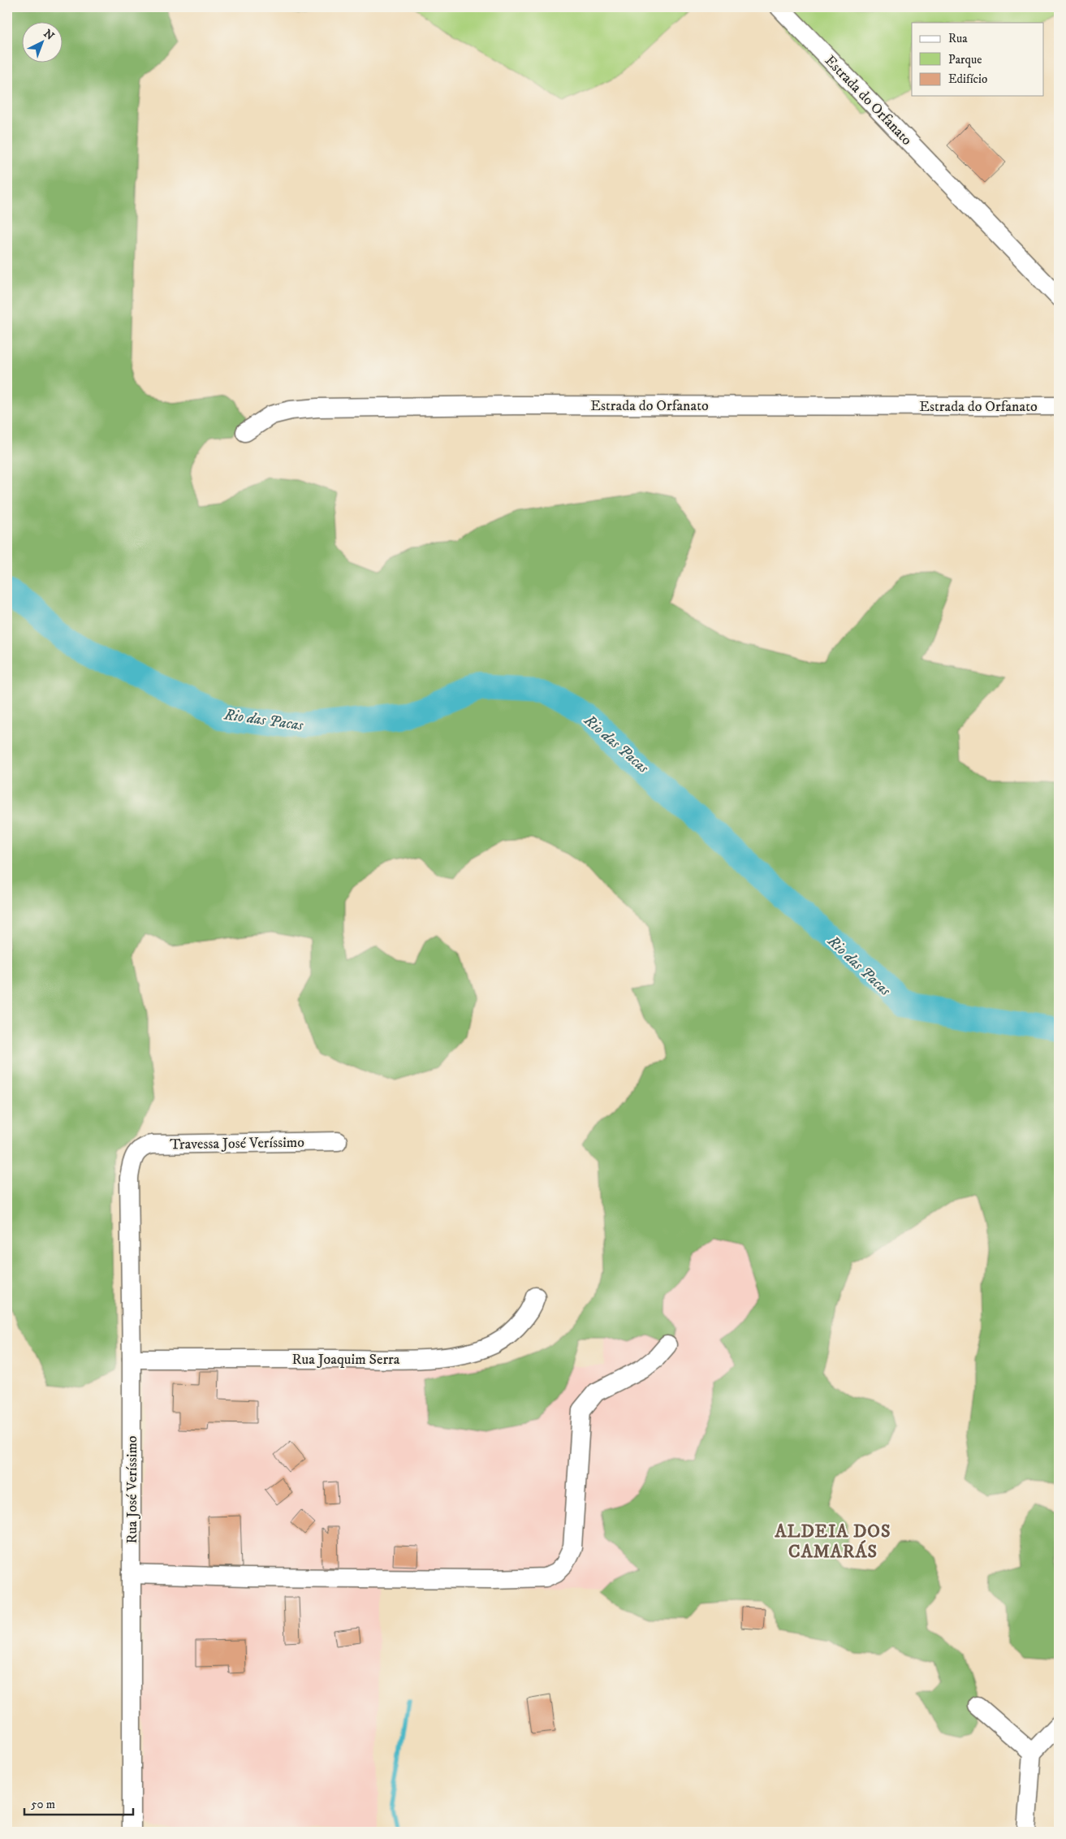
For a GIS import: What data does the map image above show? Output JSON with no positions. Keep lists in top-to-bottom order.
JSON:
{
  "streets": {
    "street": [
      "Estrada do Orfanato",
      "Travessa José Veríssimo",
      "Rua Joaquim Serra",
      "Rua José Veríssimo"
    ]
  },
  "crossings": [
    ["Travessa José Veríssimo", "Rua José Veríssimo"],
    ["Rua Joaquim Serra", "Rua José Veríssimo"]
  ],
  "districts": ["ALDEIA DOS CAMARÁS"],
  "water": ["Rio das Pacas"],
  "legend": ["Rua", "Parque", "Edifício"],
  "scale_bar": "50 m",
  "north": "top right"
}
